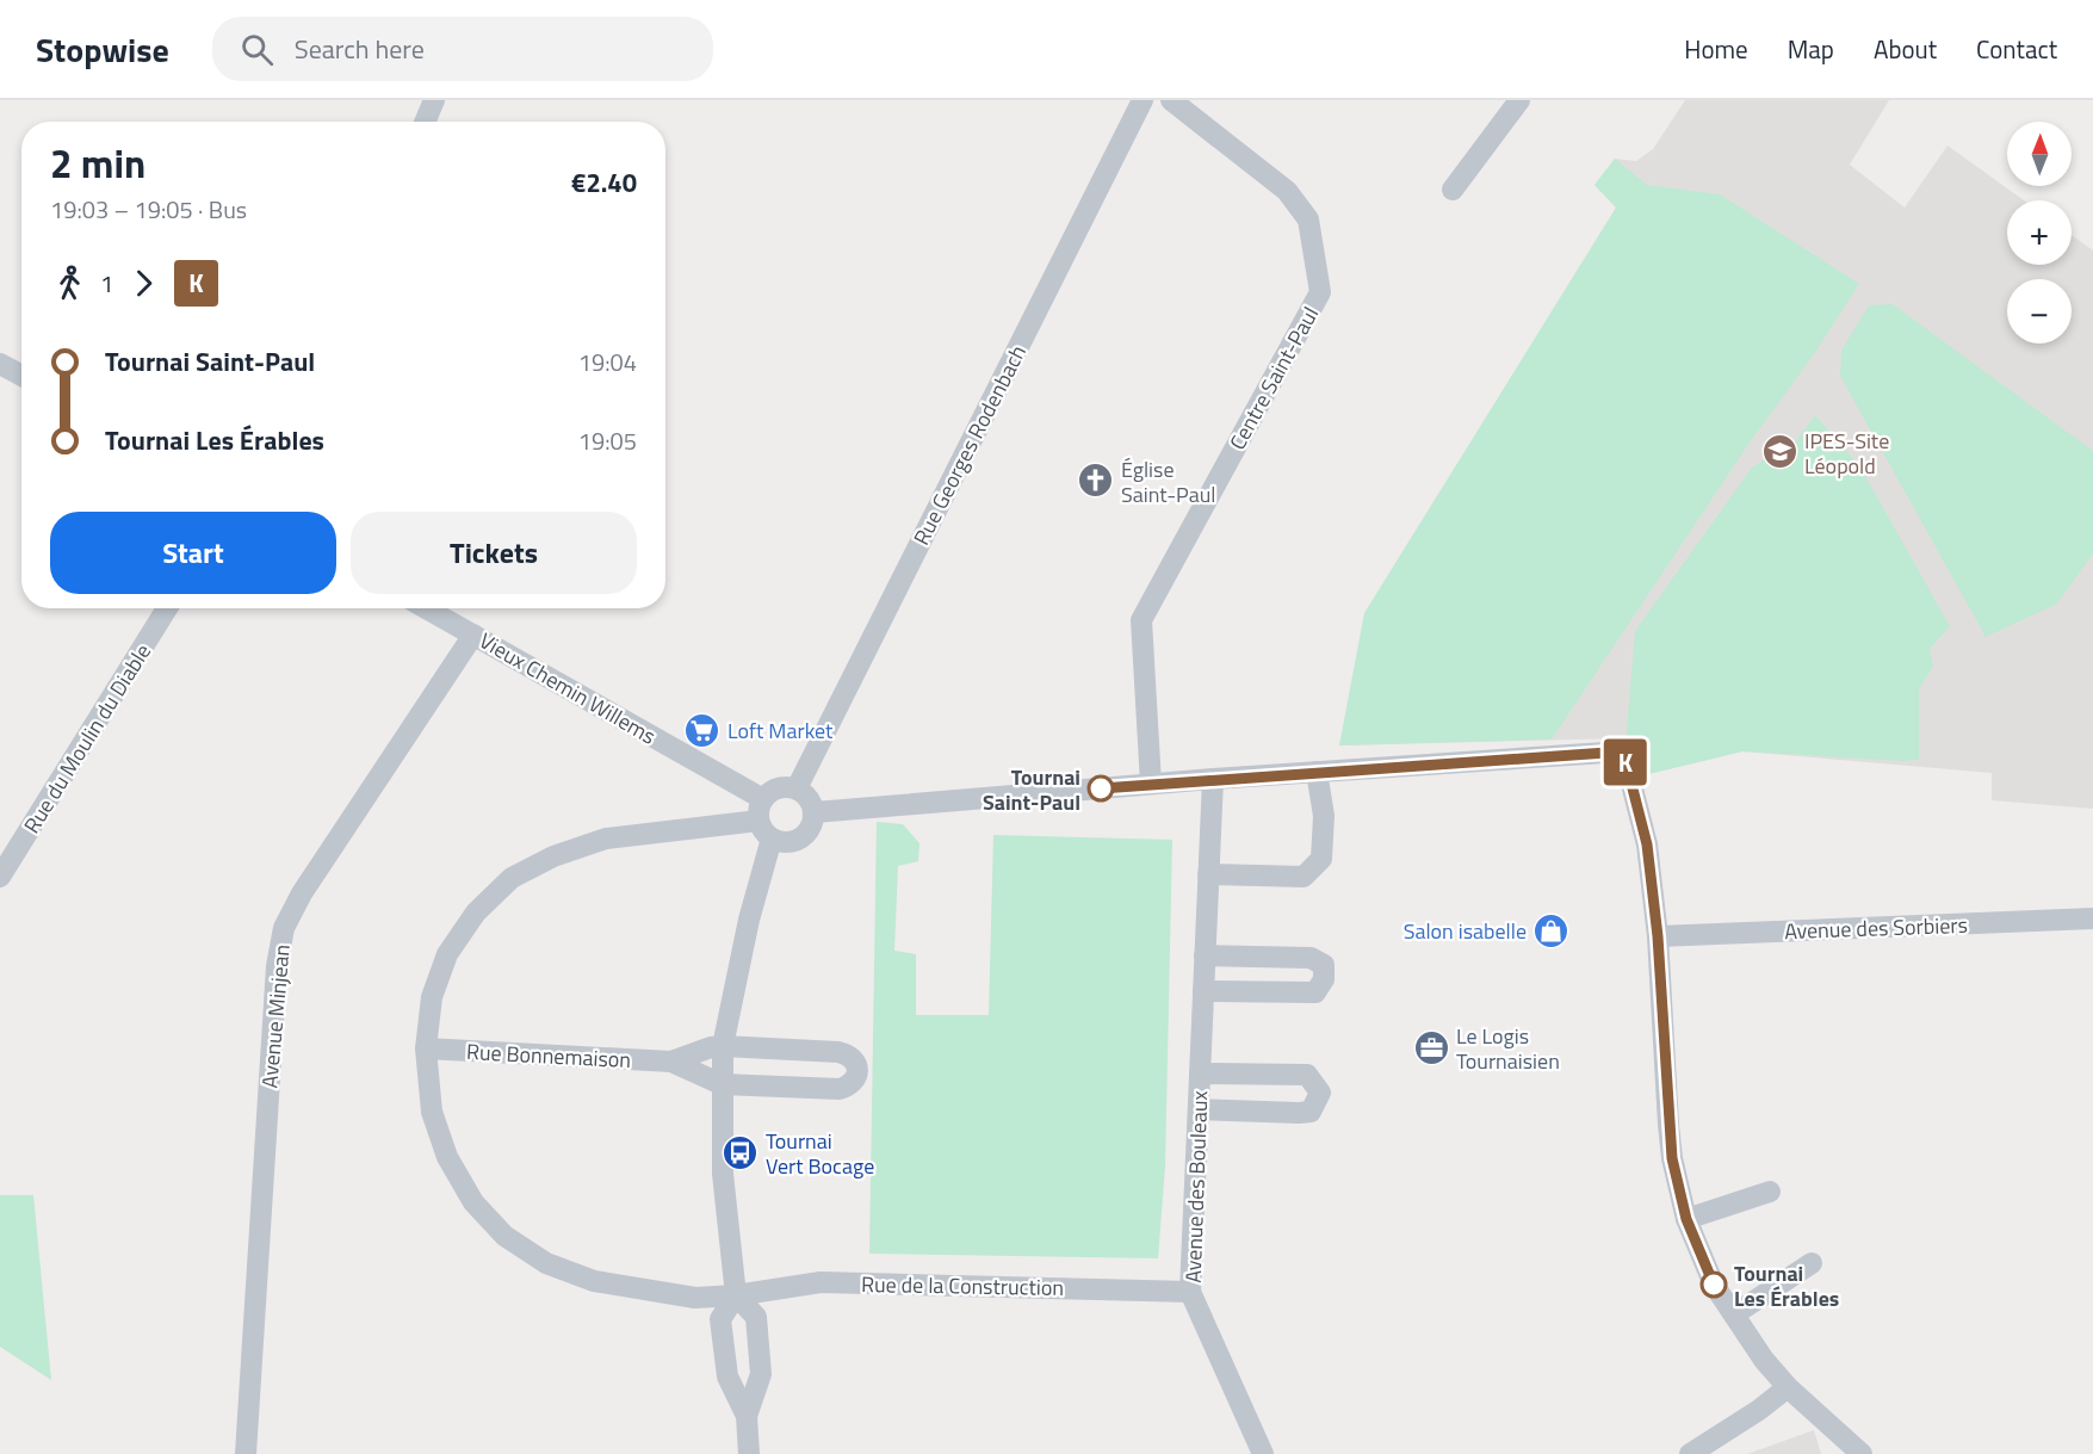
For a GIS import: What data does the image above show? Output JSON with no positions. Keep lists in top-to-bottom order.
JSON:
{
  "streets": {
    "street": [
      "Centre Saint-Paul",
      "Rue Georges Rodenbach",
      "Vieux Chemin Willems",
      "Rue du Moulin du Diable",
      "Avenue des Sorbiers",
      "Avenue Minjean",
      "Rue Bonnemaison",
      "Avenue des Bouleaux",
      "Rue de la Construction"
    ]
  },
  "crossings": [
    ["Rue Georges Rodenbach", "Vieux Chemin Willems"],
    ["Rue Georges Rodenbach", "Rue de la Construction"],
    ["Vieux Chemin Willems", "Avenue Minjean"],
    ["Vieux Chemin Willems", "Rue de la Construction"],
    ["Rue Bonnemaison", "Rue de la Construction"],
    ["Avenue des Bouleaux", "Rue de la Construction"]
  ],
  "places": {
    "school or university": ["IPES-Site Léopold"],
    "church": ["Église Saint-Paul"],
    "supermarket": ["Loft Market"],
    "other": ["Tournai Saint-Paul", "Tournai Les Érables"],
    "shop": ["Salon isabelle"],
    "office": ["Le Logis Tournaisien"],
    "bus stop": ["Tournai Vert Bocage"]
  },
  "lines": ["bus line K"],
  "north": "top",
  "page": {
    "header": "Stopwise",
    "search": "Search here",
    "nav": [
      "Home",
      "Map",
      "About",
      "Contact"
    ],
    "on_map": "K",
    "map_buttons": ["+", "−"],
    "heading": ["2 min", "19:03 – 19:05 · Bus", "€2.40"],
    "legs": ["1", "K"],
    "list": [
      {
        "name": "Tournai Saint-Paul",
        "value": "19:04"
      },
      {
        "name": "Tournai Les Érables",
        "value": "19:05"
      }
    ],
    "buttons": ["Start", "Tickets"]
  }
}
